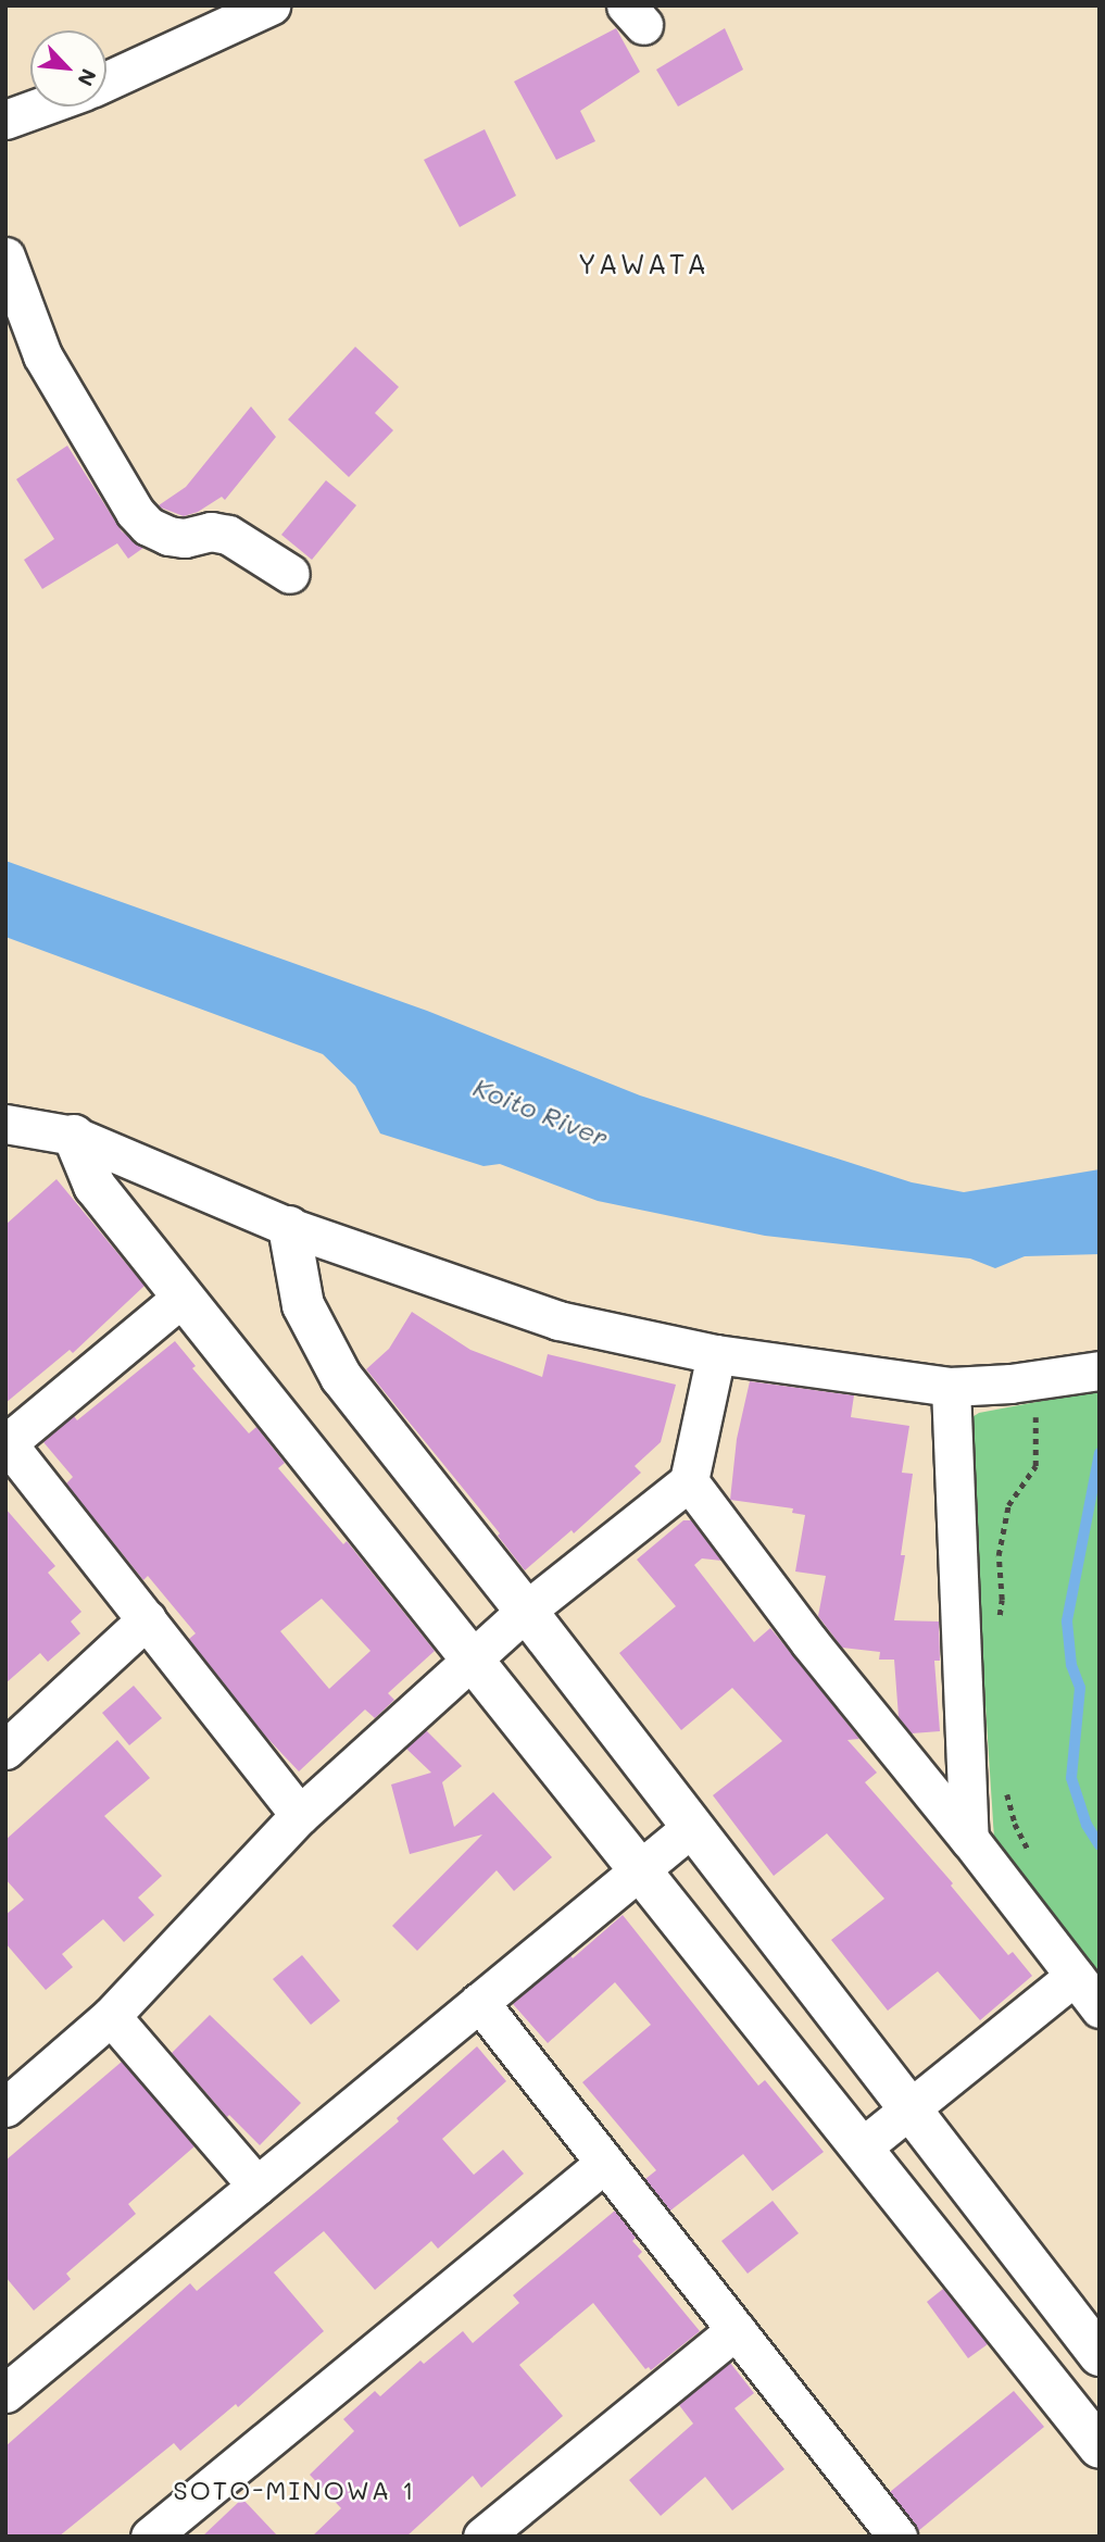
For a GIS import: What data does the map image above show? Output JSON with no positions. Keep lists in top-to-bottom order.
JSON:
{
  "districts": ["YAWATA", "SOTO-MINOWA 1"],
  "water": ["Koito River"],
  "north": "bottom right"
}
